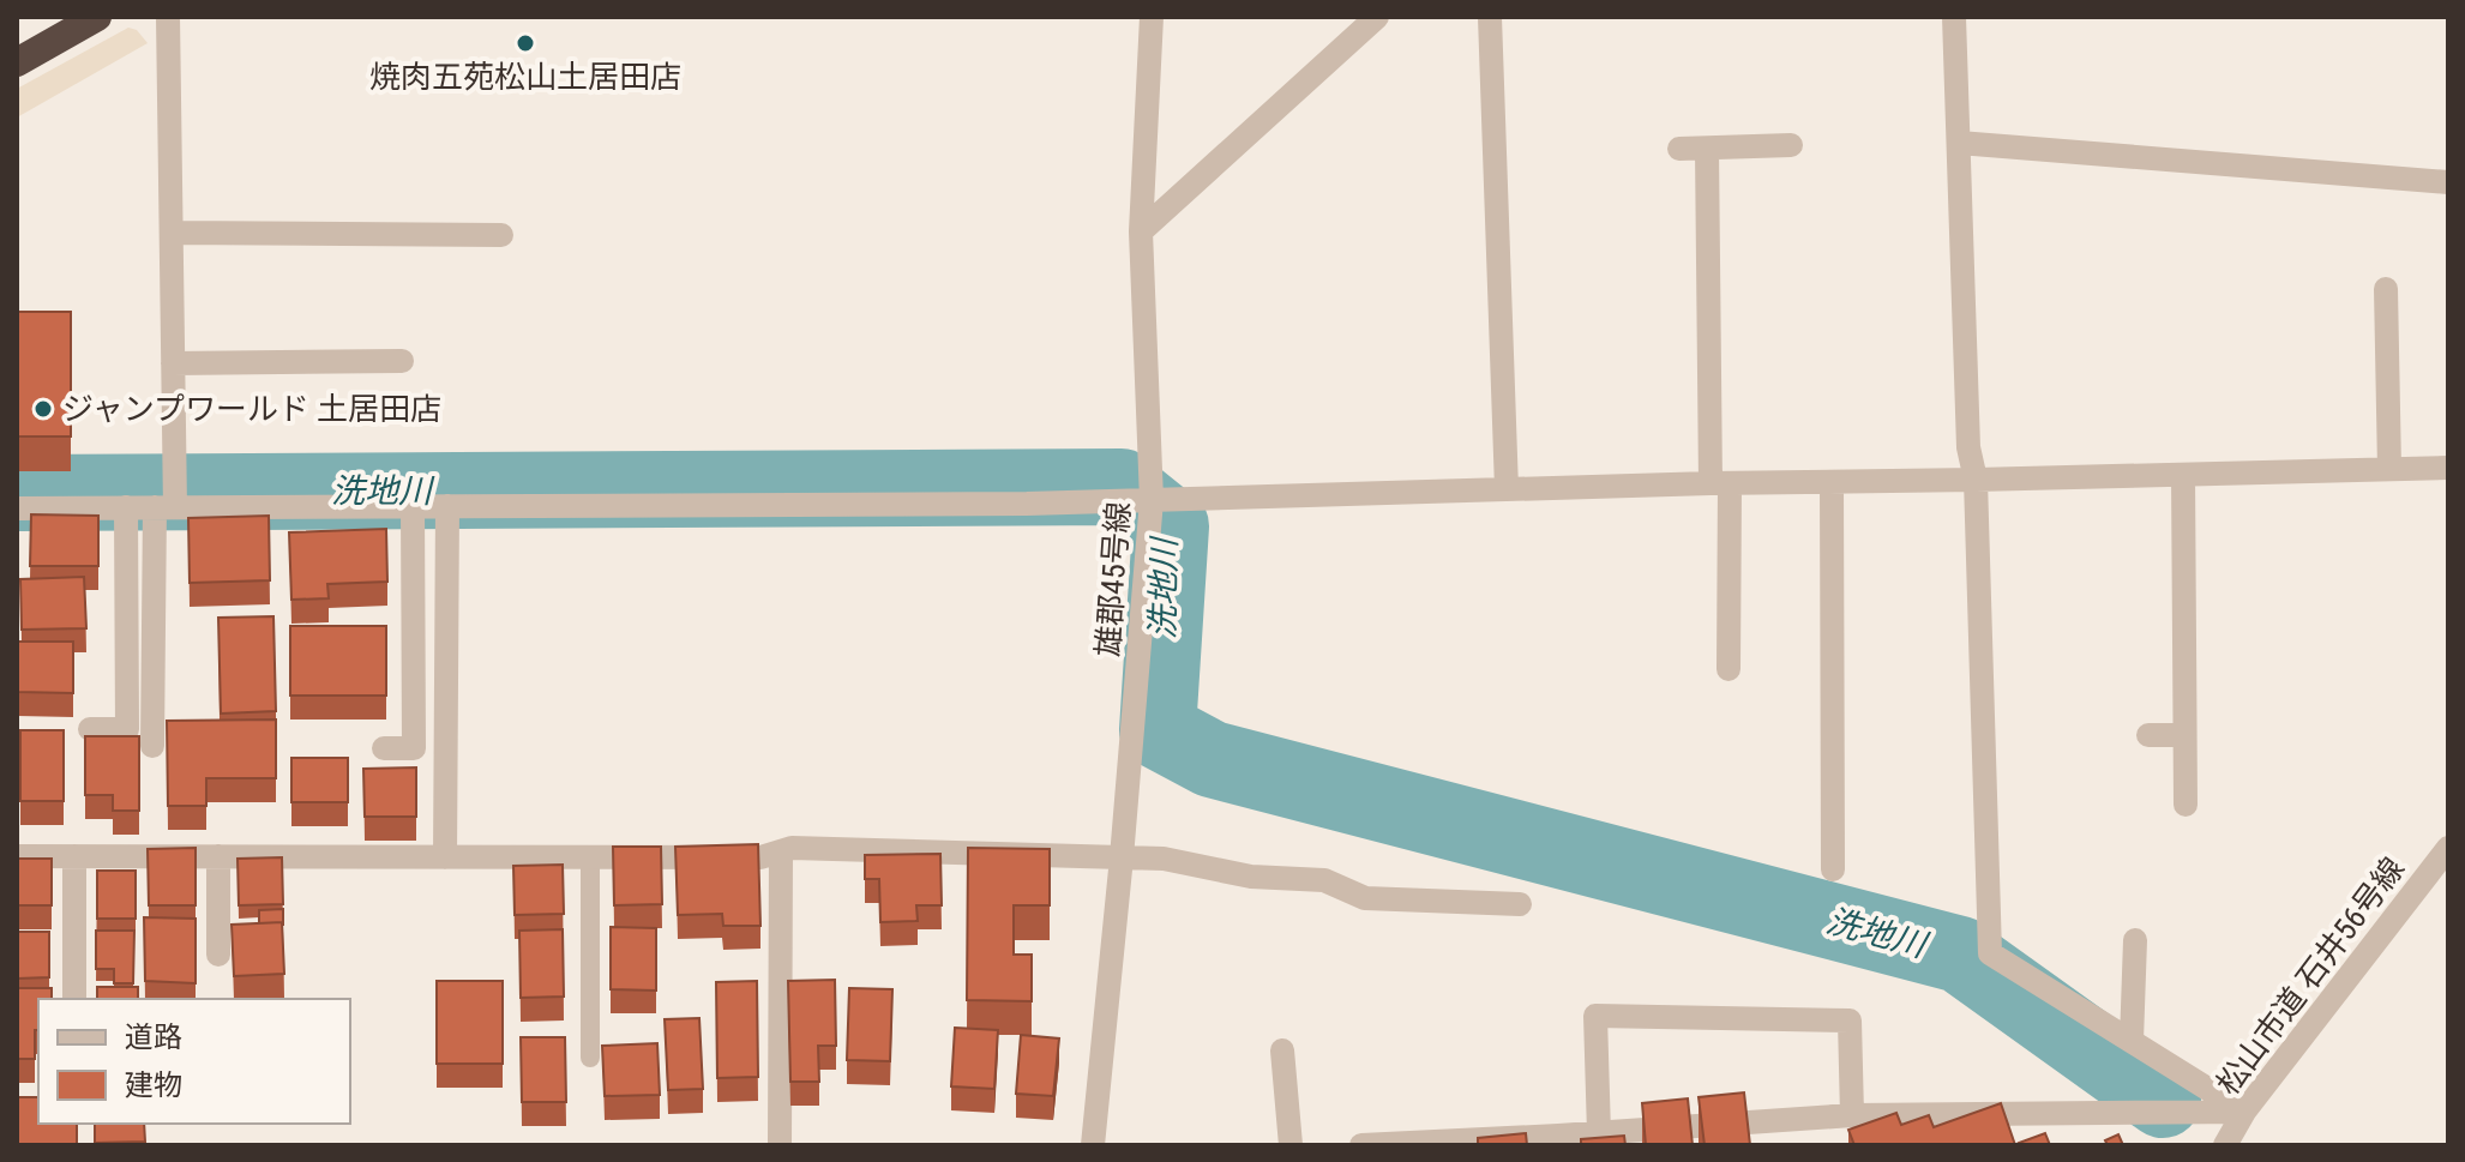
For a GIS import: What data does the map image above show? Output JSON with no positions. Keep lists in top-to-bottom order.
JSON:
{
  "streets": {
    "street": ["雄郡45号線", "松山市道 石井56号線"]
  },
  "water": ["洗地川"],
  "places": ["焼肉五苑松山土居田店", "ジャンプワールド 土居田店"],
  "legend": ["道路", "建物"]
}
